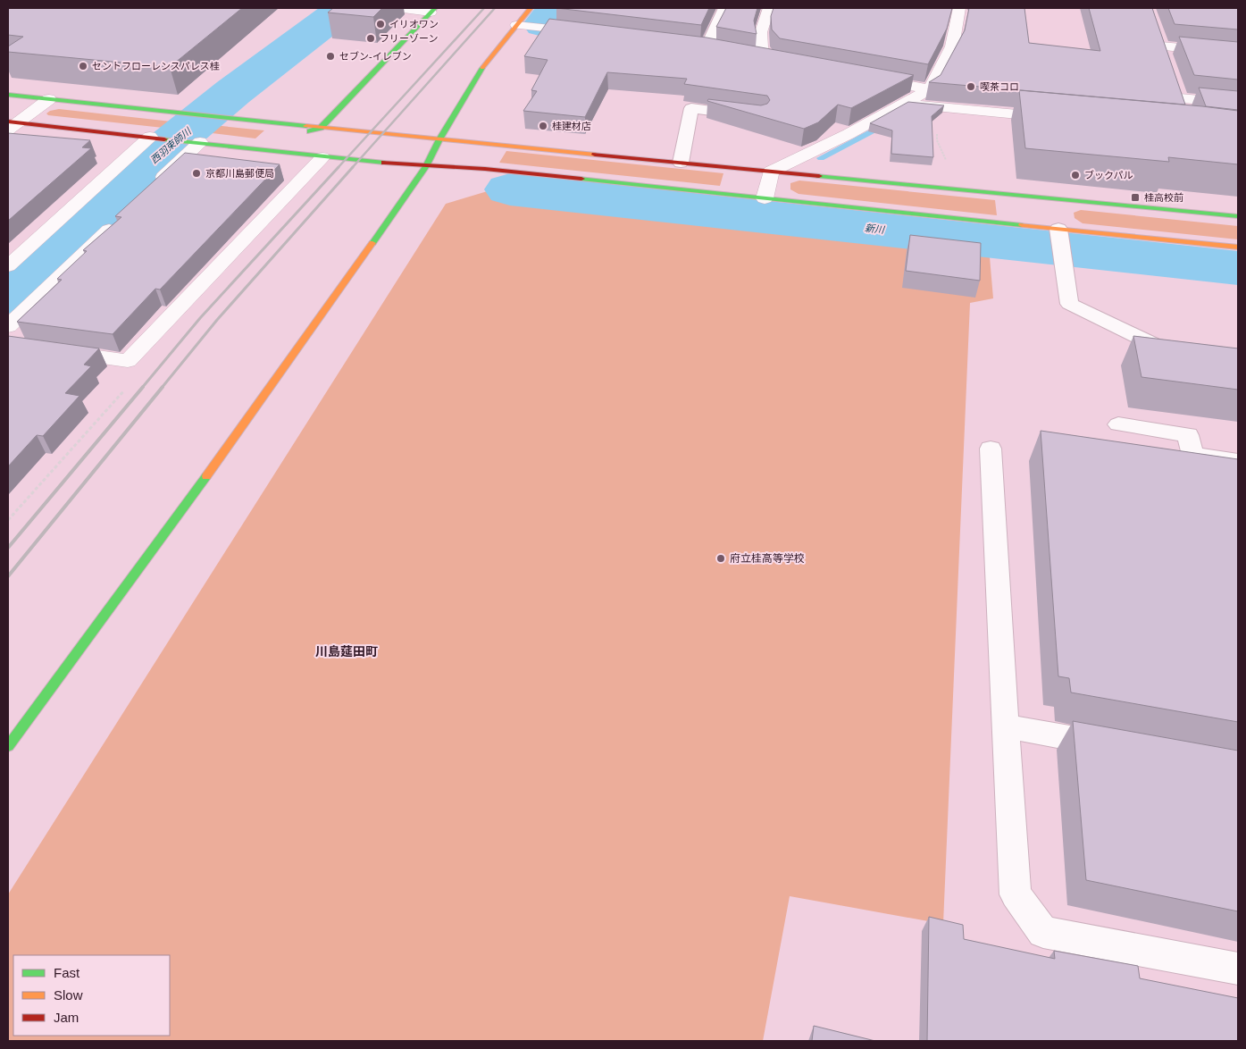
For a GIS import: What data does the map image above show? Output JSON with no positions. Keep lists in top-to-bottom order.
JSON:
{
  "districts": ["川島莚田町"],
  "water": ["西羽束師川", "新川"],
  "places": {
    "other": [
      "イリオワン",
      "フリーゾーン",
      "セブン-イレブン",
      "セントフローレンスパレス桂",
      "喫茶コロ",
      "桂建材店",
      "京都川島郵便局",
      "ブックパル",
      "府立桂高等学校"
    ],
    "transit": ["桂高校前"]
  },
  "legend": ["Fast", "Slow", "Jam"]
}
